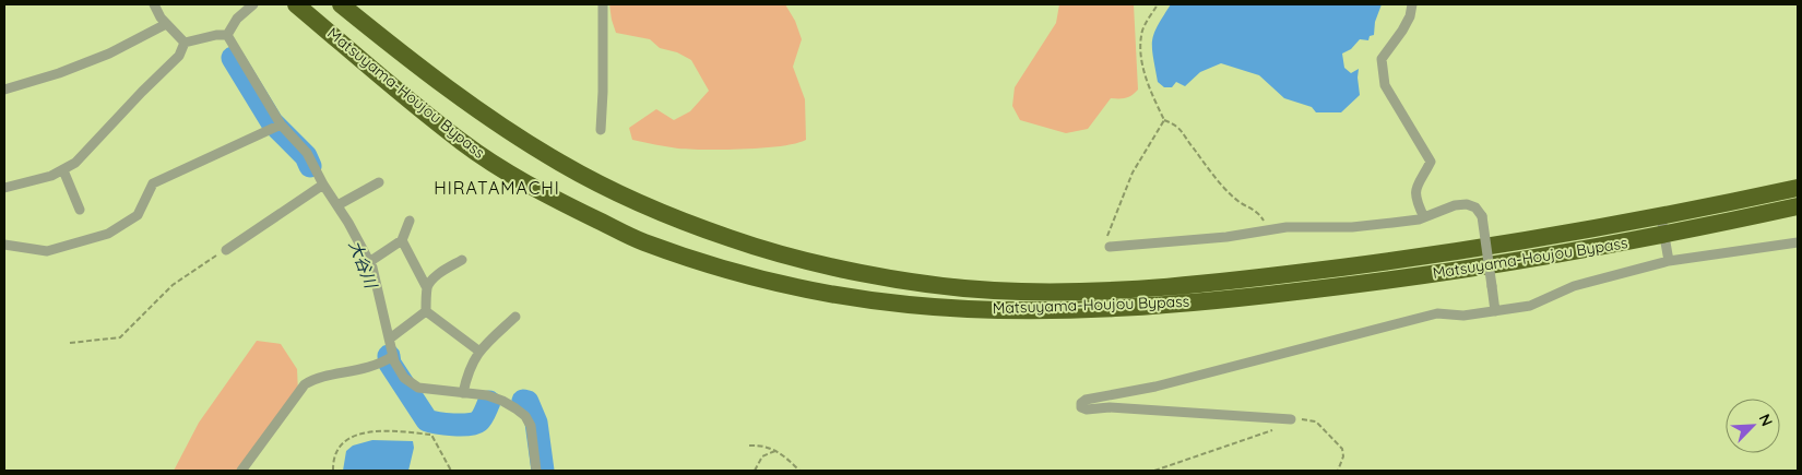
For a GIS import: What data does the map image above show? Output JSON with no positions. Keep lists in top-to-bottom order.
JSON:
{
  "streets": {
    "highway": ["Matsuyama-Houjou Bypass"]
  },
  "districts": ["HIRATAMACHI"],
  "water": ["大谷川"],
  "north": "top right"
}
